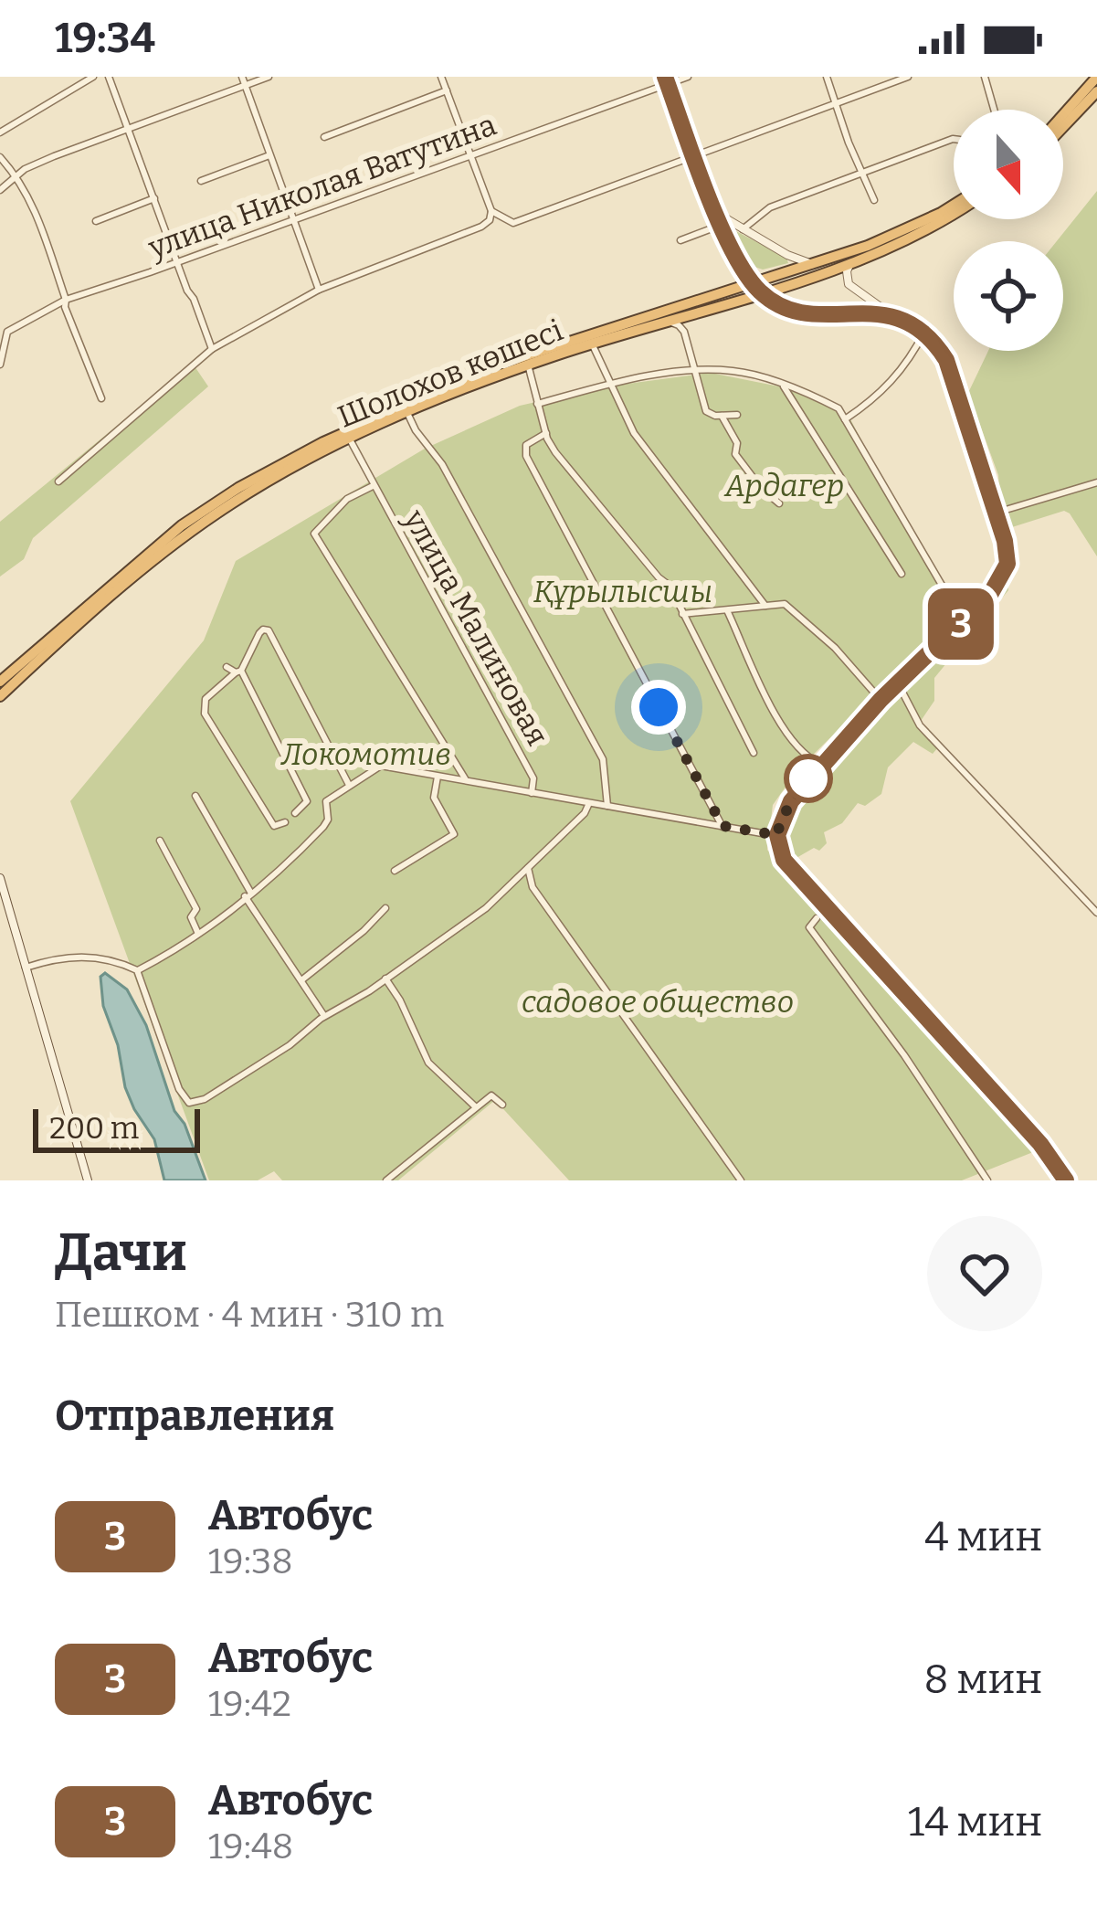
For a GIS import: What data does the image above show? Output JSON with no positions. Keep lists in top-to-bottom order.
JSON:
{
  "streets": {
    "highway": ["Шолохов көшесі"],
    "street": ["улица Николая Ватутина", "улица Малиновая"]
  },
  "crossings": [
    ["Шолохов көшесі", "улица Малиновая"]
  ],
  "parks": [
    "Ардагер",
    "Құрылысшы",
    "Локомотив",
    "садовое общество"
  ],
  "lines": ["bus line 3"],
  "scale_bar": "200 m",
  "north": "bottom",
  "page": {
    "status": "19:34",
    "on_map": "3",
    "scale": "200 m",
    "heading": [
      ["Дачи", "Пешком · 4 мин · 310 m"],
      "Отправления"
    ],
    "list": [
      {
        "mark": "3",
        "name": "Автобус",
        "note": "19:38",
        "value": "4 мин"
      },
      {
        "mark": "3",
        "name": "Автобус",
        "note": "19:42",
        "value": "8 мин"
      },
      {
        "mark": "3",
        "name": "Автобус",
        "note": "19:48",
        "value": "14 мин"
      }
    ]
  }
}
